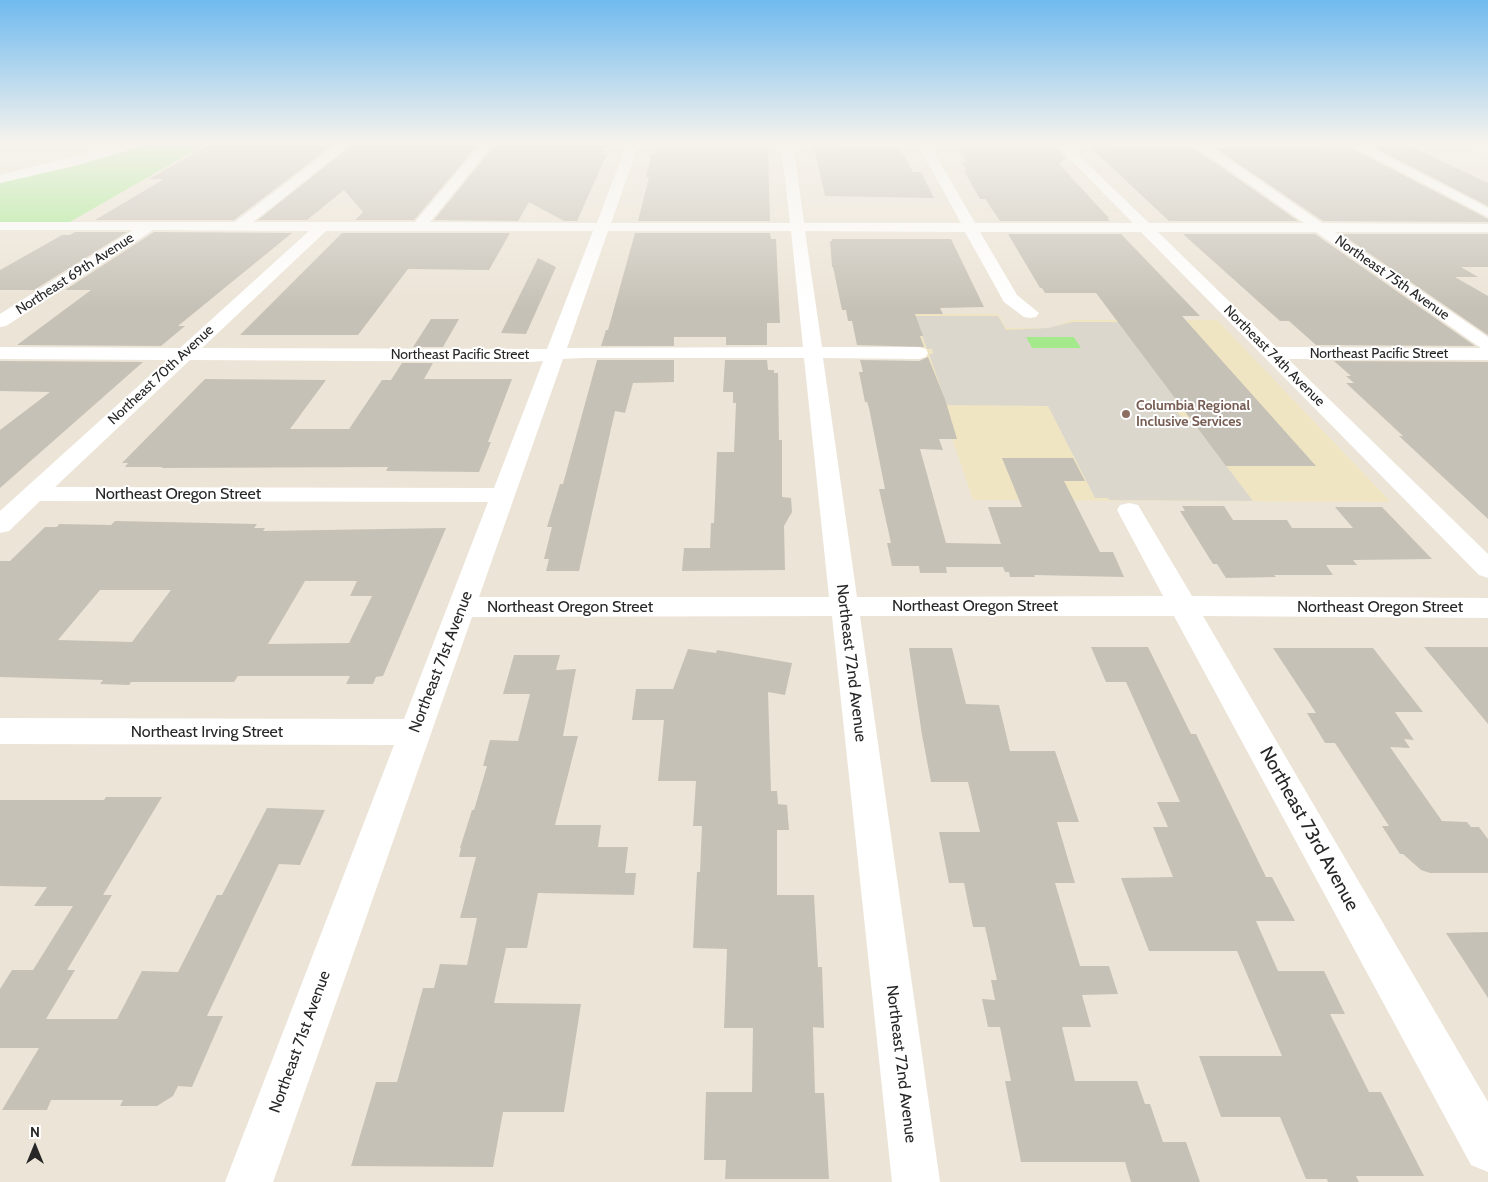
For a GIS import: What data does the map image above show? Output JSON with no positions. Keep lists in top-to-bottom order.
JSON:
{
  "streets": {
    "street": [
      "Northeast 69th Avenue",
      "Northeast 75th Avenue",
      "Northeast Pacific Street",
      "Northeast 74th Avenue",
      "Northeast 70th Avenue",
      "Northeast Oregon Street",
      "Northeast 71st Avenue",
      "Northeast 72nd Avenue",
      "Northeast Irving Street",
      "Northeast 73rd Avenue"
    ]
  },
  "crossings": [
    ["Northeast Pacific Street", "Northeast 74th Avenue"],
    ["Northeast Pacific Street", "Northeast 70th Avenue"],
    ["Northeast Pacific Street", "Northeast 71st Avenue"],
    ["Northeast Pacific Street", "Northeast 72nd Avenue"],
    ["Northeast 70th Avenue", "Northeast Oregon Street"],
    ["Northeast Oregon Street", "Northeast 71st Avenue"],
    ["Northeast Oregon Street", "Northeast 72nd Avenue"],
    ["Northeast Oregon Street", "Northeast 73rd Avenue"],
    ["Northeast 71st Avenue", "Northeast Irving Street"]
  ],
  "places": ["Columbia Regional Inclusive Services"],
  "north": "top"
}
